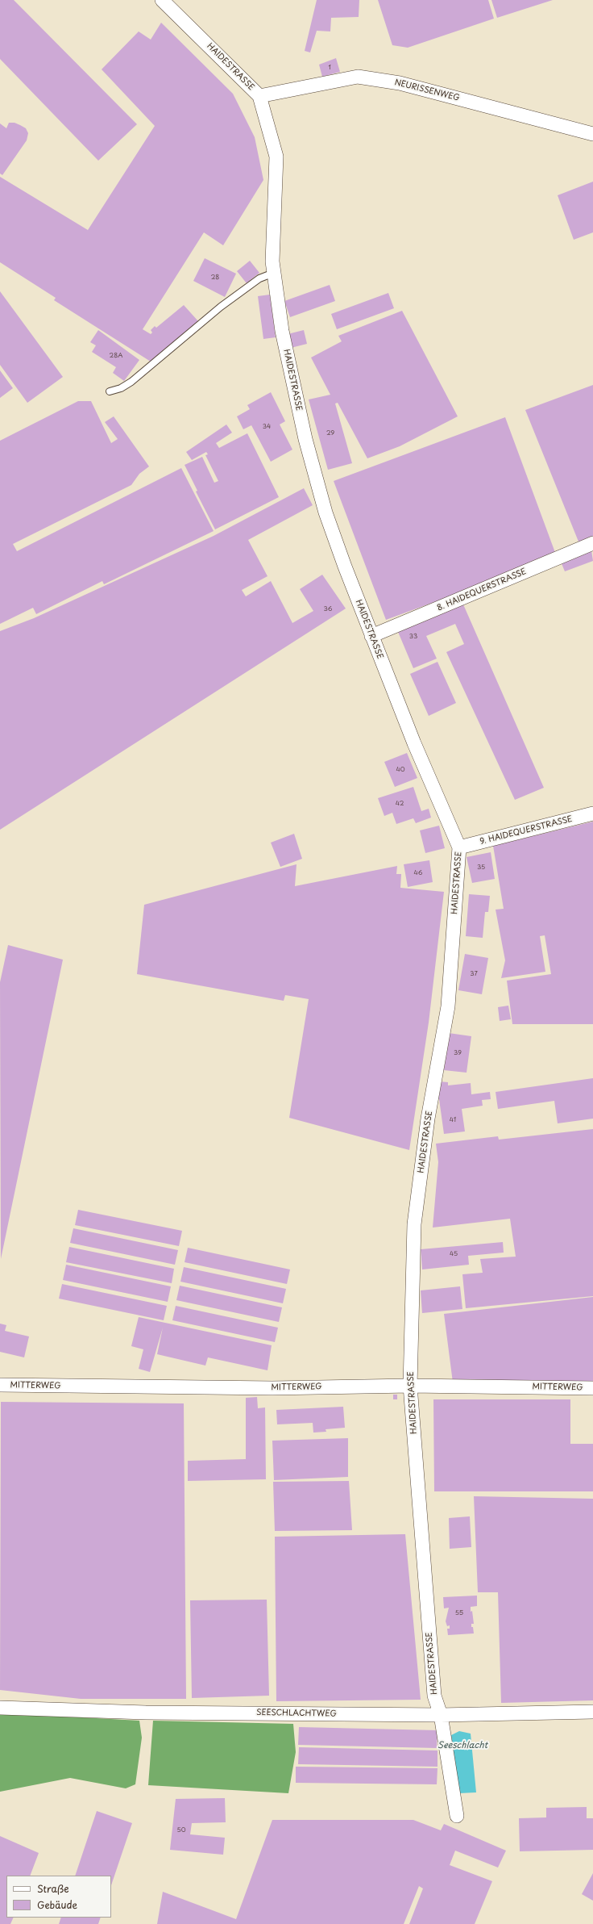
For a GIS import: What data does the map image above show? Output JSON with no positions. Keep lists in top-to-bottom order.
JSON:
{
  "streets": {
    "street": [
      "HAIDESTRASSE",
      "NEURISSENWEG",
      "8. HAIDEQUERSTRASSE",
      "9. HAIDEQUERSTRASSE",
      "MITTERWEG",
      "SEESCHLACHTWEG"
    ]
  },
  "crossings": [
    ["HAIDESTRASSE", "NEURISSENWEG"],
    ["HAIDESTRASSE", "8. HAIDEQUERSTRASSE"],
    ["HAIDESTRASSE", "9. HAIDEQUERSTRASSE"],
    ["HAIDESTRASSE", "MITTERWEG"],
    ["HAIDESTRASSE", "SEESCHLACHTWEG"]
  ],
  "water": ["Seeschlacht"],
  "house_numbers": [
    "1",
    "28",
    "28A",
    "34",
    "29",
    "36",
    "33",
    "40",
    "42",
    "35",
    "46",
    "37",
    "39",
    "41",
    "45",
    "55",
    "50"
  ],
  "legend": ["Straße", "Gebäude"]
}
